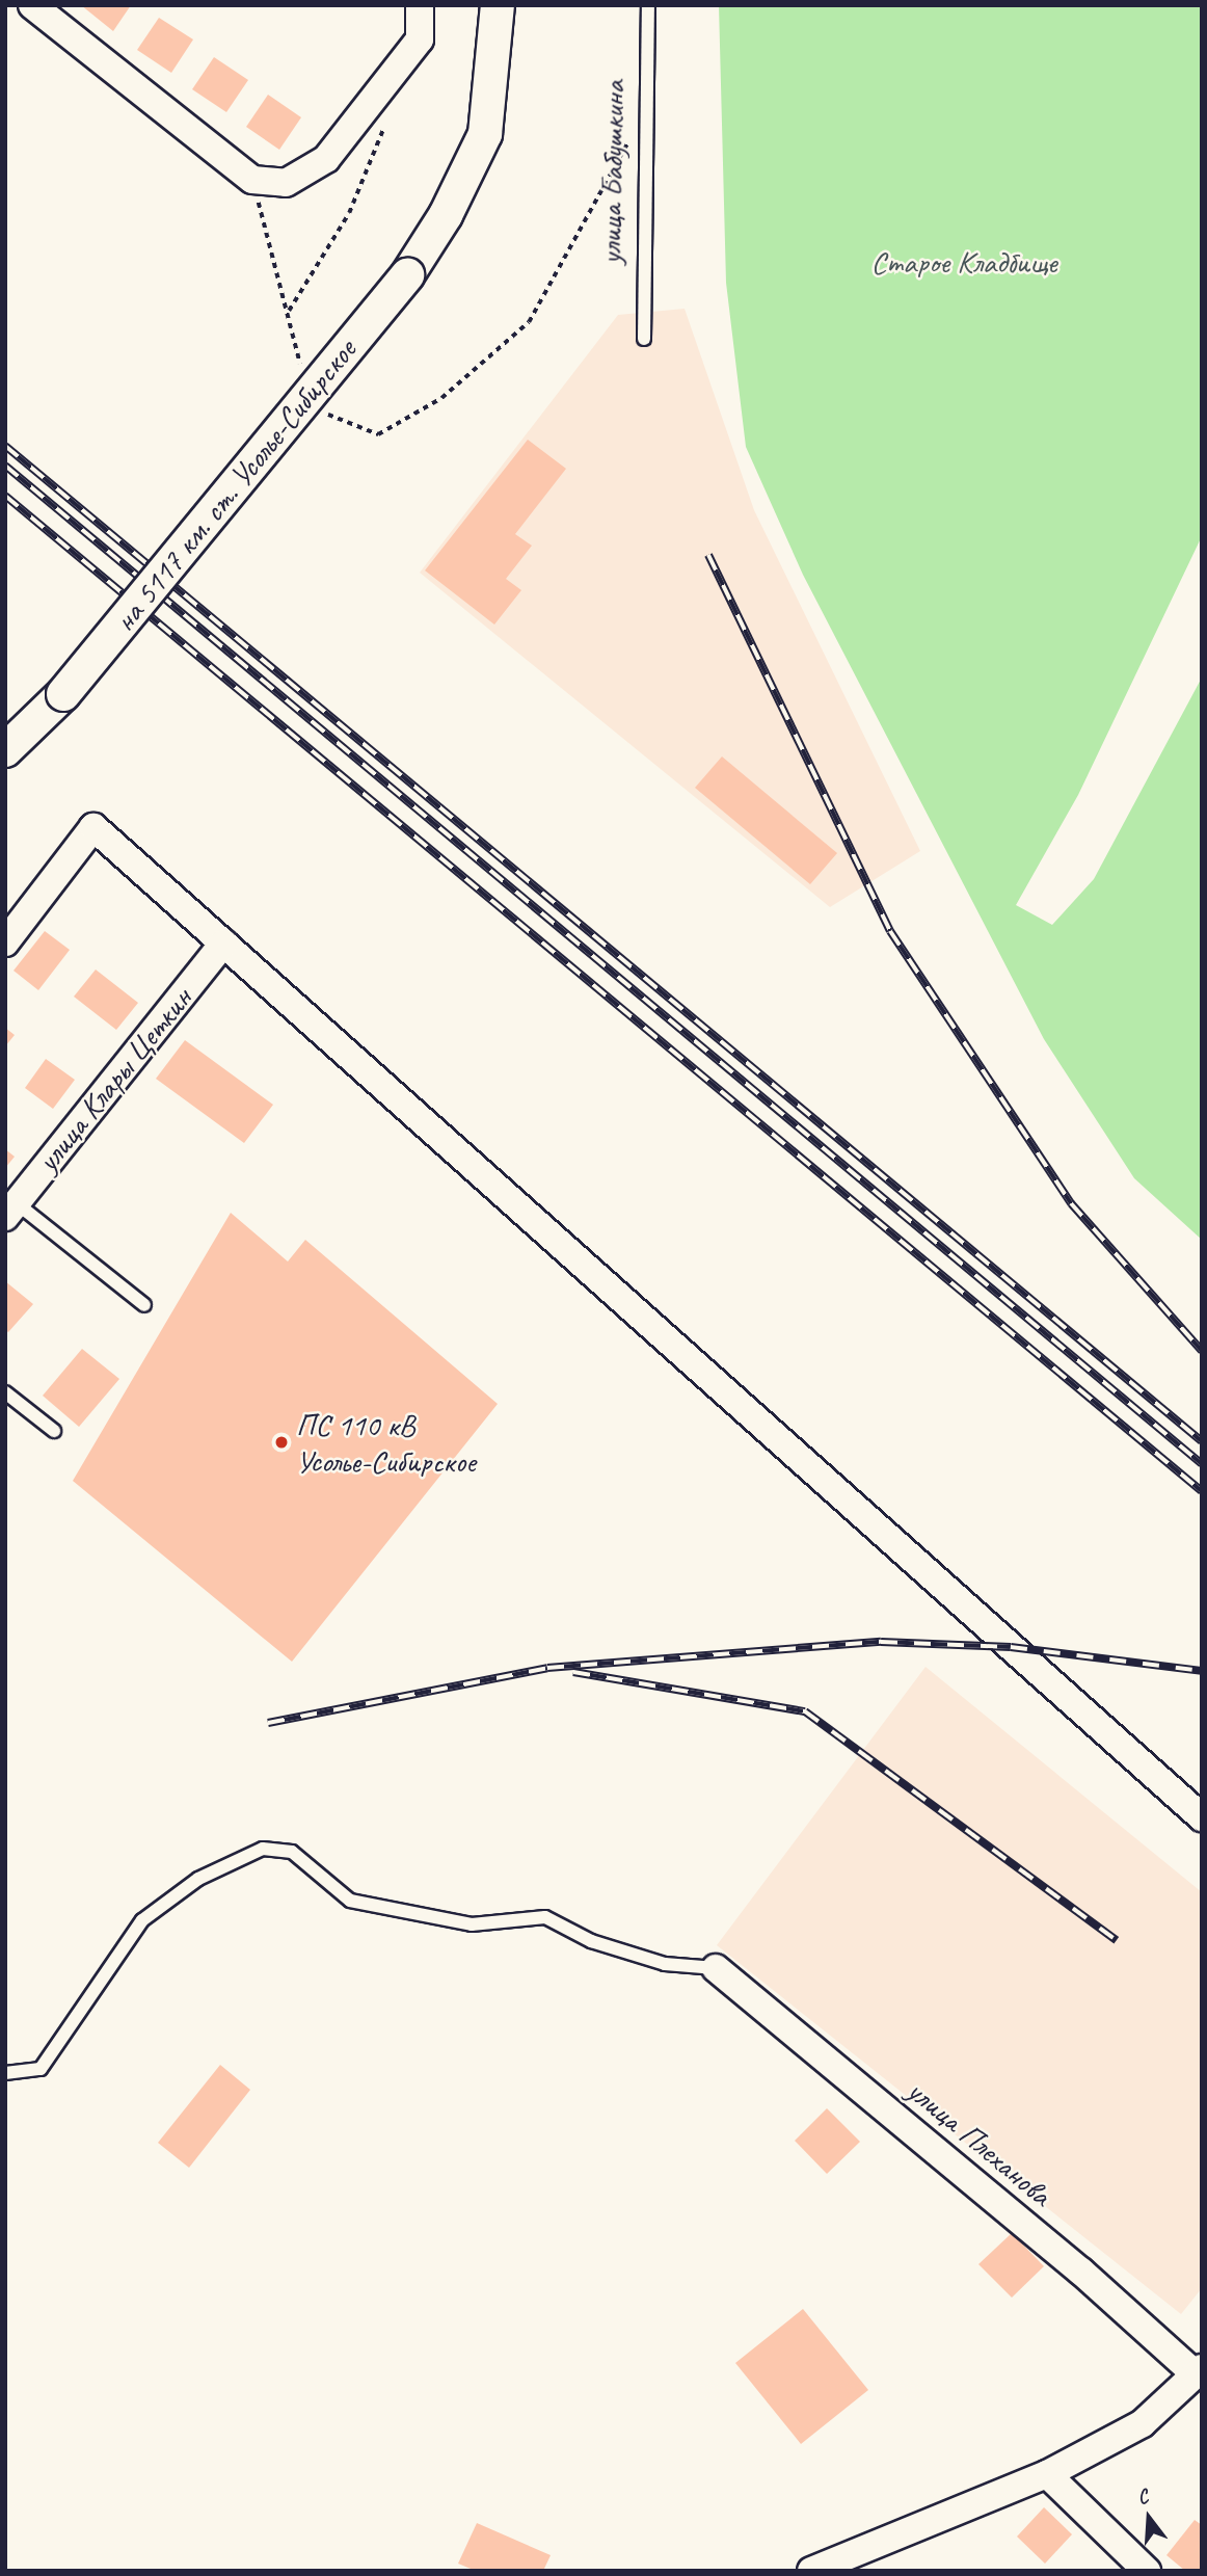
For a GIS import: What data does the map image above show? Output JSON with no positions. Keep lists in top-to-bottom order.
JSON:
{
  "streets": {
    "street": ["на 5117 км. ст. Усолье-Сибирское", "улица Клары Цеткин", "улица Плеханова"],
    "lane": ["улица Бабушкина"]
  },
  "parks": ["Старое Кладбище"],
  "places": ["ПС 110 кВ Усолье-Сибирское"],
  "north": "top"
}
